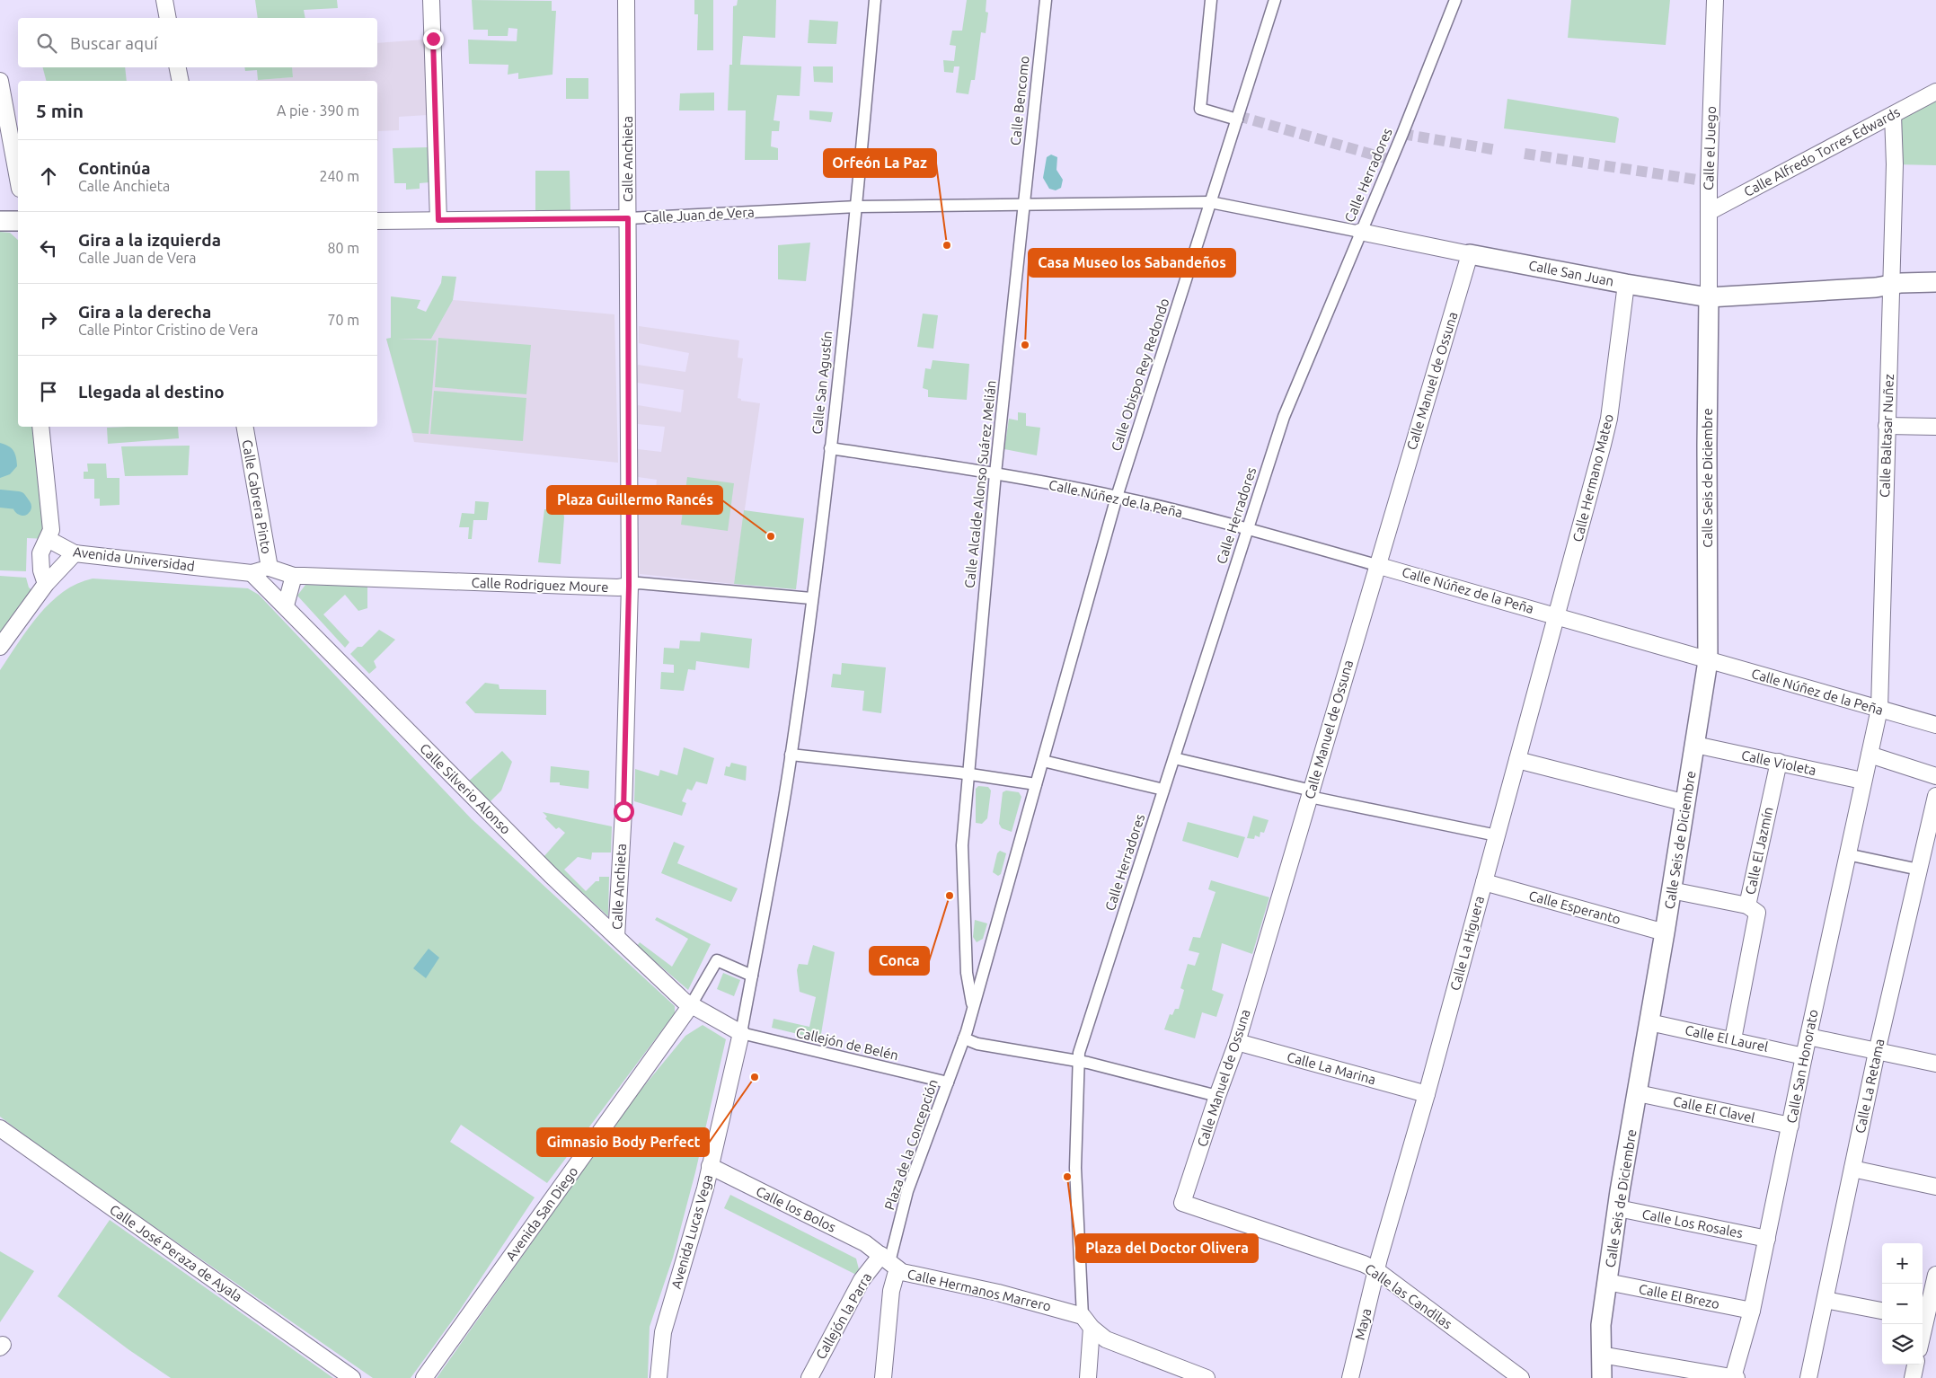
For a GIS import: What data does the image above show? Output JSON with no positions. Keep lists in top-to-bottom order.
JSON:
{
  "streets": {
    "street": [
      "Calle Bencomo",
      "Calle el Juego",
      "Calle Alfredo Torres Edwards",
      "Calle Anchieta",
      "Calle Herradores",
      "Calle Juan de Vera",
      "Calle San Juan",
      "Calle Obispo Rey Redondo",
      "Calle Manuel de Ossuna",
      "Calle San Agustín",
      "Calle Baltasar Nuñez",
      "Calle Hermano Mateo",
      "Calle Seis de Diciembre",
      "Calle Alcalde Alonso Suárez Melián",
      "Calle Cabrera Pinto",
      "Calle Núñez de la Peña",
      "Avenida Universidad",
      "Calle Rodriguez Moure",
      "Calle Violeta",
      "Calle Silverio Alonso",
      "Calle El Jazmín",
      "Calle Esperanto",
      "Calle La Higuera",
      "Calle El Laurel",
      "Callejón de Belén",
      "Calle San Honorato",
      "Calle La Marina",
      "Calle La Retama",
      "Calle El Clavel",
      "Plaza de la Concepción",
      "Calle los Bolos",
      "Avenida San Diego",
      "Calle Los Rosales",
      "Avenida Lucas Vega",
      "Calle José Peraza de Ayala",
      "Calle Hermanos Marrero",
      "Calle las Candilas",
      "Calle El Brezo",
      "Callejón la Parra",
      "Maya"
    ]
  },
  "crossings": [
    ["Calle Bencomo", "Calle Juan de Vera"],
    ["Calle Bencomo", "Calle San Juan"],
    ["Calle Bencomo", "Calle Alcalde Alonso Suárez Melián"],
    ["Calle el Juego", "Calle Alfredo Torres Edwards"],
    ["Calle el Juego", "Calle San Juan"],
    ["Calle el Juego", "Calle Seis de Diciembre"],
    ["Calle Alfredo Torres Edwards", "Calle Baltasar Nuñez"],
    ["Calle Anchieta", "Calle Juan de Vera"],
    ["Calle Anchieta", "Calle Rodriguez Moure"],
    ["Calle Anchieta", "Calle Silverio Alonso"],
    ["Calle Herradores", "Calle San Juan"],
    ["Calle Herradores", "Calle Núñez de la Peña"],
    ["Calle Herradores", "Calle Hermanos Marrero"],
    ["Calle Juan de Vera", "Calle San Juan"],
    ["Calle Juan de Vera", "Calle San Agustín"],
    ["Calle Juan de Vera", "Calle Alcalde Alonso Suárez Melián"],
    ["Calle San Juan", "Calle Obispo Rey Redondo"],
    ["Calle San Juan", "Calle Manuel de Ossuna"],
    ["Calle San Juan", "Calle Baltasar Nuñez"],
    ["Calle San Juan", "Calle Hermano Mateo"],
    ["Calle San Juan", "Calle Seis de Diciembre"],
    ["Calle San Juan", "Calle Alcalde Alonso Suárez Melián"],
    ["Calle Obispo Rey Redondo", "Calle Núñez de la Peña"],
    ["Calle Obispo Rey Redondo", "Plaza de la Concepción"],
    ["Calle Manuel de Ossuna", "Calle Núñez de la Peña"],
    ["Calle Manuel de Ossuna", "Calle La Marina"],
    ["Calle Manuel de Ossuna", "Calle las Candilas"],
    ["Calle San Agustín", "Calle Núñez de la Peña"],
    ["Calle San Agustín", "Calle Rodriguez Moure"],
    ["Calle San Agustín", "Calle Silverio Alonso"],
    ["Calle San Agustín", "Callejón de Belén"],
    ["Calle San Agustín", "Avenida Lucas Vega"],
    ["Calle Baltasar Nuñez", "Calle Núñez de la Peña"],
    ["Calle Baltasar Nuñez", "Calle San Honorato"],
    ["Calle Hermano Mateo", "Calle Núñez de la Peña"],
    ["Calle Hermano Mateo", "Calle La Higuera"],
    ["Calle Seis de Diciembre", "Calle Núñez de la Peña"],
    ["Calle Seis de Diciembre", "Calle Violeta"],
    ["Calle Seis de Diciembre", "Calle Esperanto"],
    ["Calle Seis de Diciembre", "Calle El Laurel"],
    ["Calle Seis de Diciembre", "Calle El Clavel"],
    ["Calle Seis de Diciembre", "Calle Los Rosales"],
    ["Calle Seis de Diciembre", "Calle El Brezo"],
    ["Calle Alcalde Alonso Suárez Melián", "Calle Núñez de la Peña"],
    ["Calle Alcalde Alonso Suárez Melián", "Plaza de la Concepción"],
    ["Calle Cabrera Pinto", "Avenida Universidad"],
    ["Calle Cabrera Pinto", "Calle Rodriguez Moure"],
    ["Calle Núñez de la Peña", "Calle La Higuera"],
    ["Avenida Universidad", "Calle Rodriguez Moure"],
    ["Avenida Universidad", "Calle Silverio Alonso"],
    ["Calle Violeta", "Calle El Jazmín"],
    ["Calle Violeta", "Calle San Honorato"],
    ["Calle Silverio Alonso", "Callejón de Belén"],
    ["Calle Silverio Alonso", "Avenida San Diego"],
    ["Calle Silverio Alonso", "Avenida Lucas Vega"],
    ["Calle El Jazmín", "Calle El Laurel"],
    ["Calle Esperanto", "Calle La Higuera"],
    ["Calle La Higuera", "Calle La Marina"],
    ["Calle La Higuera", "Calle las Candilas"],
    ["Calle La Higuera", "Maya"],
    ["Calle El Laurel", "Calle San Honorato"],
    ["Callejón de Belén", "Plaza de la Concepción"],
    ["Callejón de Belén", "Avenida Lucas Vega"],
    ["Calle San Honorato", "Calle El Clavel"],
    ["Calle San Honorato", "Calle Los Rosales"],
    ["Calle San Honorato", "Calle El Brezo"],
    ["Plaza de la Concepción", "Calle los Bolos"],
    ["Plaza de la Concepción", "Calle Hermanos Marrero"],
    ["Plaza de la Concepción", "Callejón la Parra"],
    ["Calle los Bolos", "Avenida Lucas Vega"],
    ["Calle los Bolos", "Calle Hermanos Marrero"],
    ["Calle los Bolos", "Callejón la Parra"],
    ["Calle Hermanos Marrero", "Callejón la Parra"],
    ["Calle las Candilas", "Maya"]
  ],
  "places": [
    "Orfeón La Paz",
    "Casa Museo los Sabandeños",
    "Plaza Guillermo Rancés",
    "Conca",
    "Gimnasio Body Perfect",
    "Plaza del Doctor Olivera"
  ],
  "page": {
    "search": "Buscar aquí",
    "heading": ["5 min", "A pie · 390 m"],
    "list": [
      ["Continúa", "Calle Anchieta", "240 m"],
      ["Gira a la izquierda", "Calle Juan de Vera", "80 m"],
      ["Gira a la derecha", "Calle Pintor Cristino de Vera", "70 m"],
      "Llegada al destino"
    ],
    "map_buttons": ["+", "−"]
  }
}
